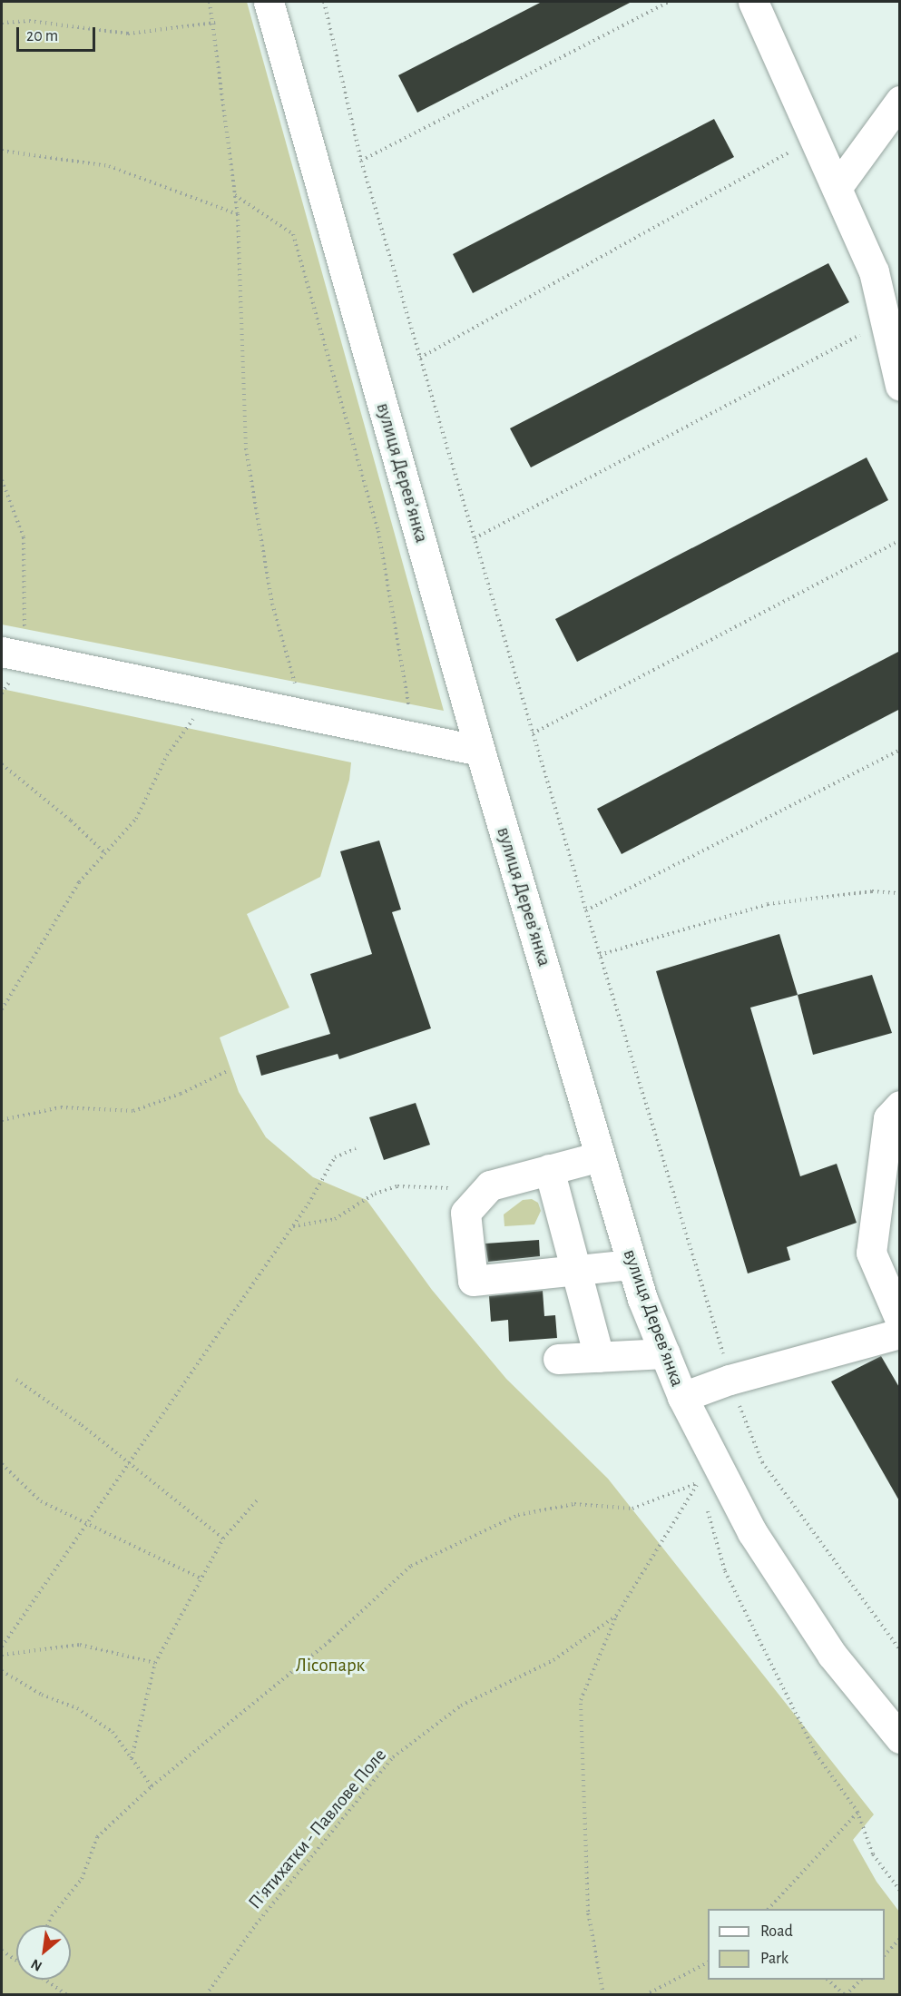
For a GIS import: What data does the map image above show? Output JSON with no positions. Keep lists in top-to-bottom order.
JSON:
{
  "streets": {
    "main road": ["вулиця Дерев’янка"],
    "path": ["П'ятихатки - Павлове Поле"]
  },
  "parks": ["Лісопарк"],
  "legend": ["Road", "Park"],
  "scale_bar": "20 m",
  "north": "bottom left"
}
